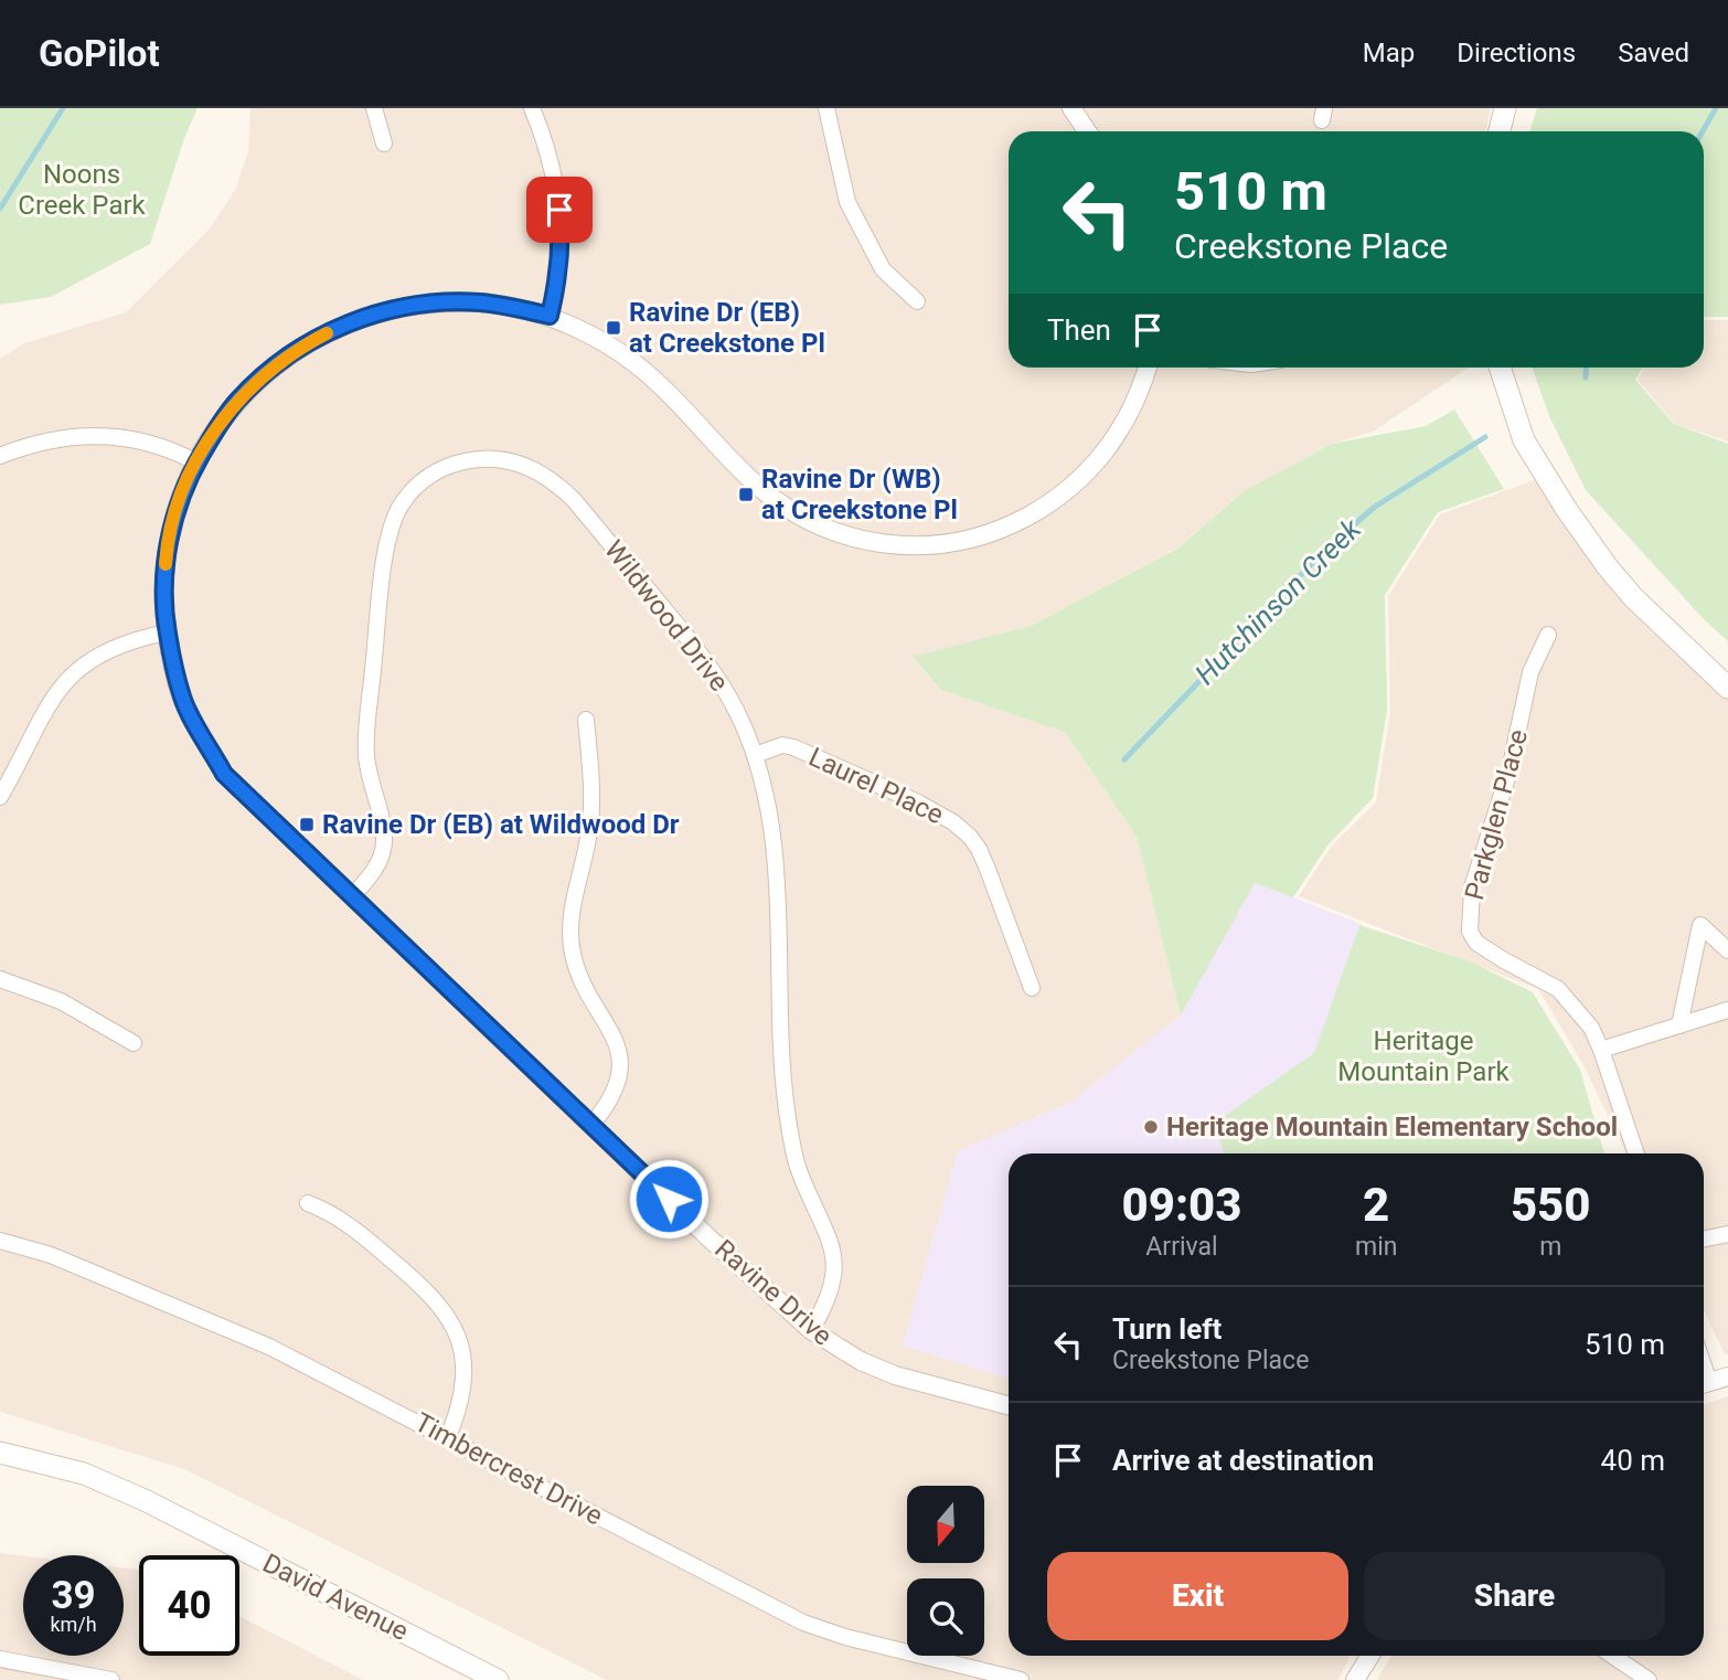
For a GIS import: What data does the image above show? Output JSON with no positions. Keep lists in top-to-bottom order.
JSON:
{
  "streets": {
    "main road": ["David Avenue"],
    "street": [
      "Wildwood Drive",
      "Laurel Place",
      "Parkglen Place",
      "Ravine Drive",
      "Timbercrest Drive"
    ]
  },
  "crossings": [
    ["Wildwood Drive", "Laurel Place"],
    ["Wildwood Drive", "Ravine Drive"]
  ],
  "water": ["Hutchinson Creek"],
  "parks": ["Noons Creek Park", "Heritage Mountain Park"],
  "places": {
    "transit": ["Ravine Dr (EB) at Creekstone Pl", "Ravine Dr (WB) at Creekstone Pl", "Ravine Dr (EB) at Wildwood Dr"],
    "other": ["Heritage Mountain Elementary School"]
  },
  "north": "bottom",
  "page": {
    "header": "GoPilot",
    "nav": ["Map", "Directions", "Saved"],
    "turn": ["510 m", "Creekstone Place"],
    "then": "Then",
    "eta": [
      "09:03",
      "Arrival",
      "2",
      "min",
      "550",
      "m"
    ],
    "list": [
      {
        "name": "Turn left",
        "note": "Creekstone Place",
        "value": "510 m"
      },
      {
        "name": "Arrive at destination",
        "value": "40 m"
      }
    ],
    "buttons": ["Exit", "Share"],
    "speed": "39 km/h",
    "limit": "40"
  }
}
